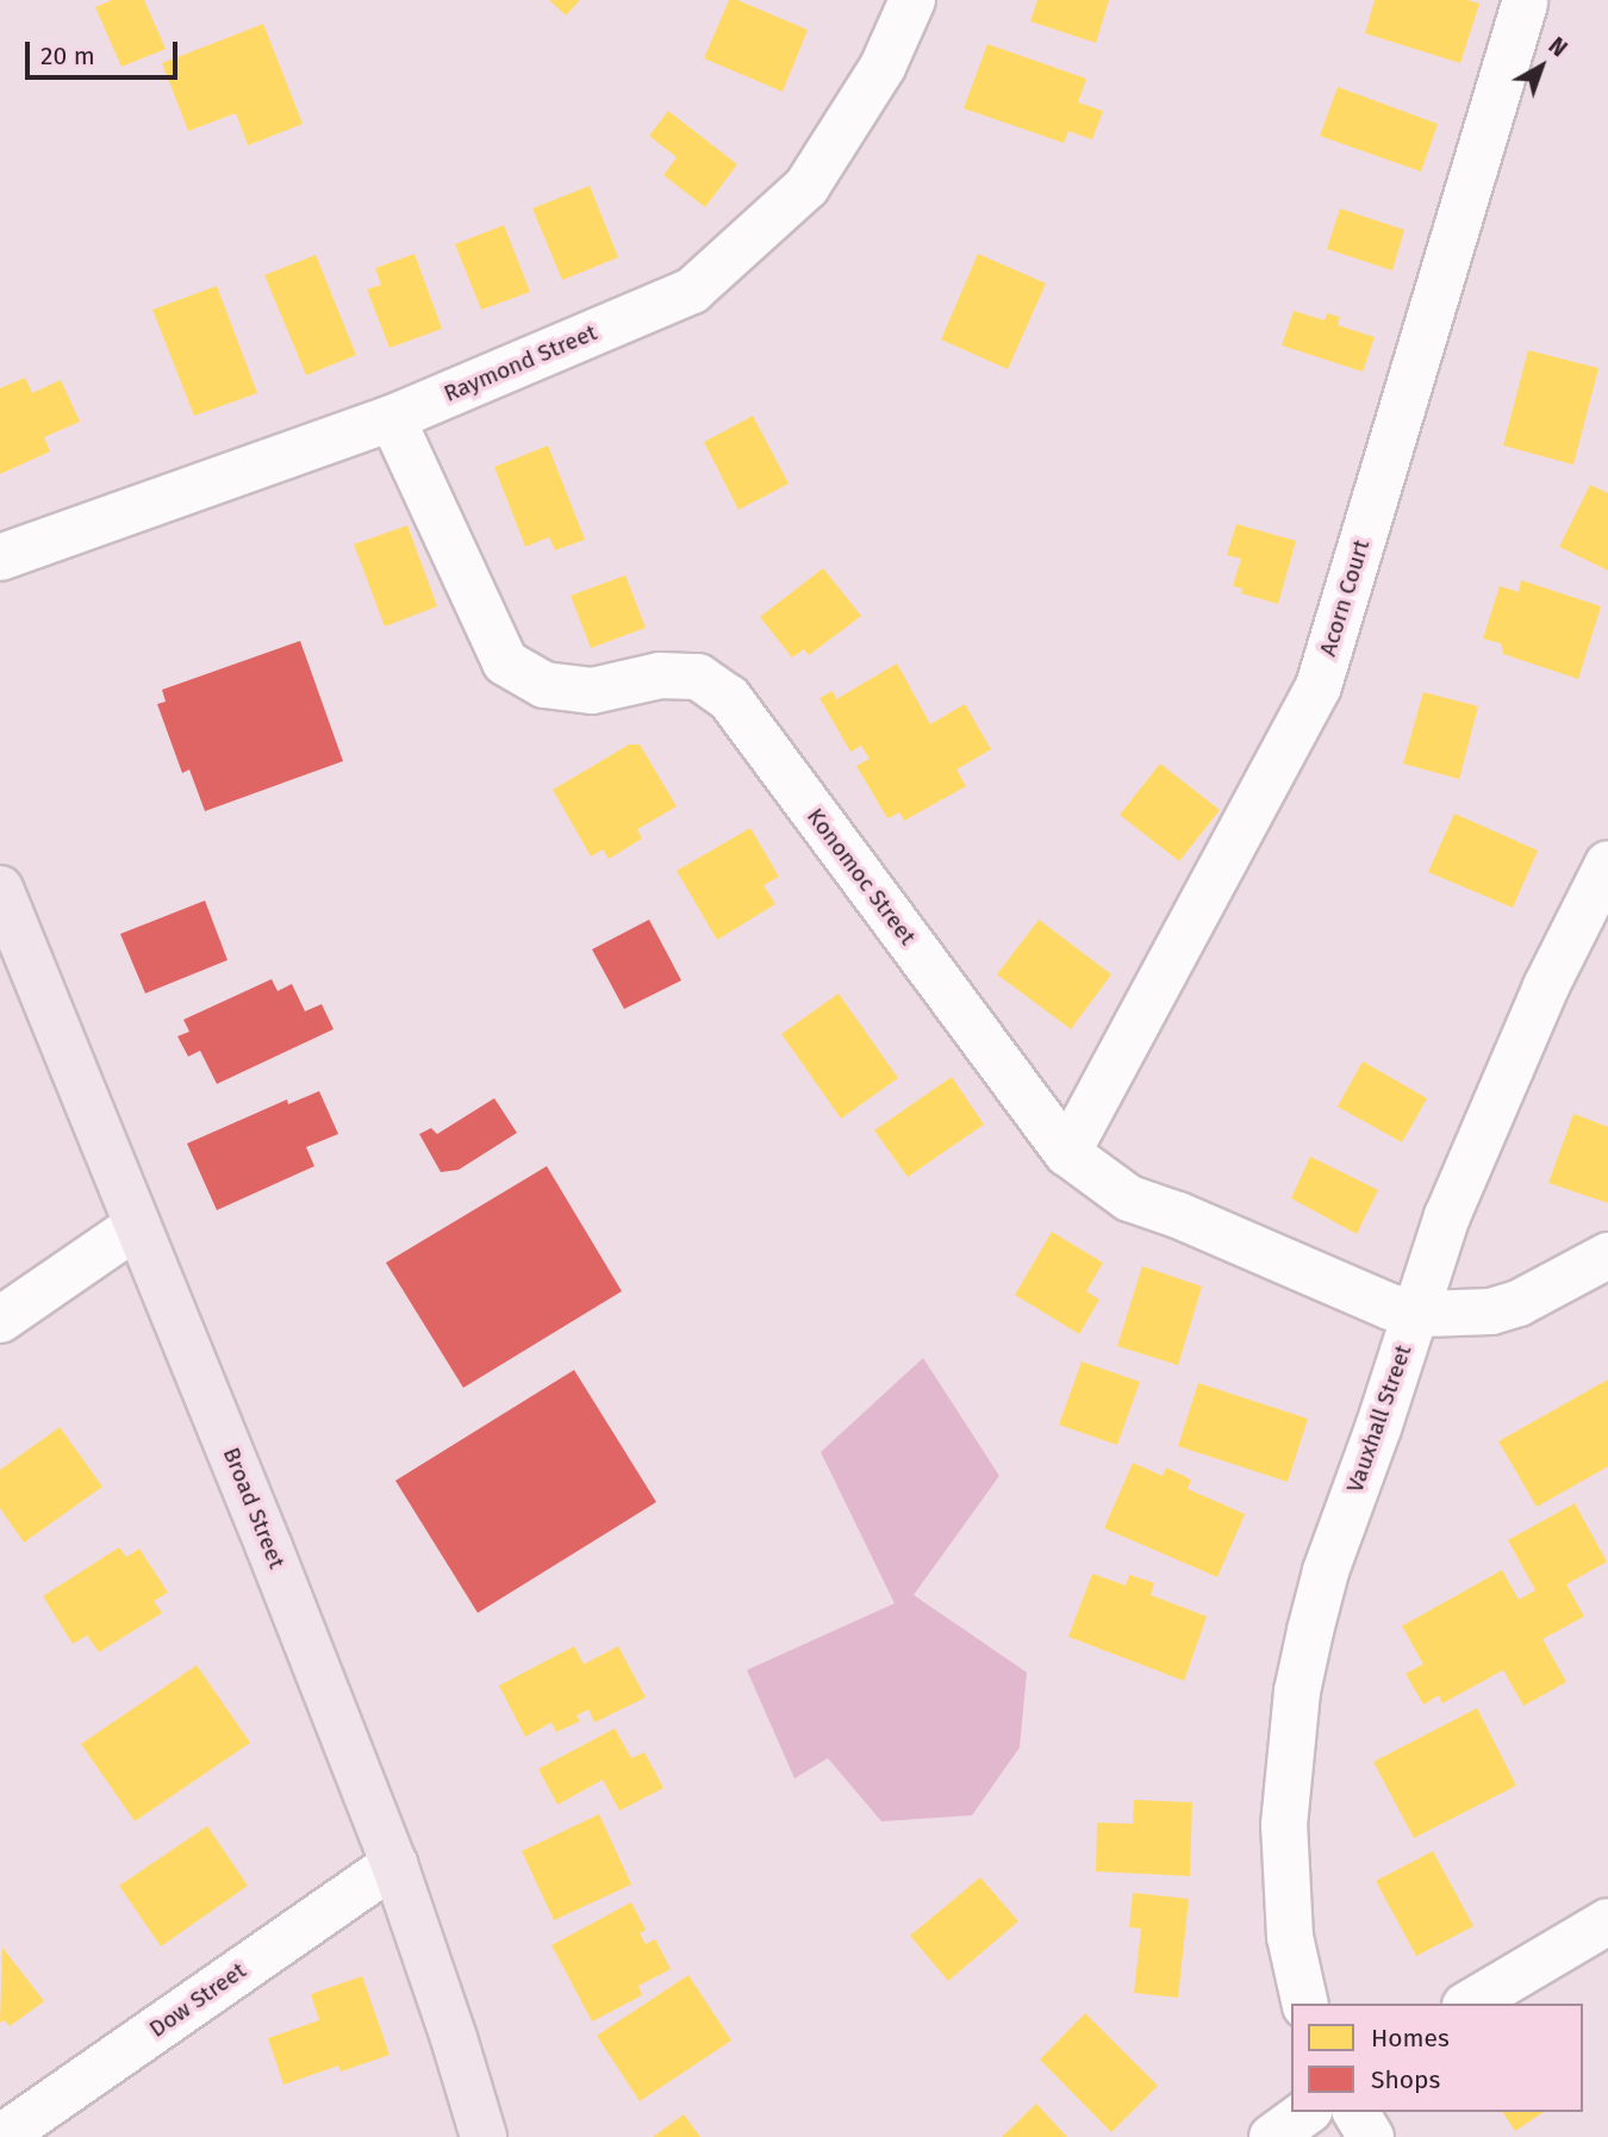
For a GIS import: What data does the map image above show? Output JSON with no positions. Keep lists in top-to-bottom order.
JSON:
{
  "streets": {
    "main road": ["Broad Street"],
    "street": [
      "Raymond Street",
      "Acorn Court",
      "Konomoc Street",
      "Vauxhall Street",
      "Dow Street"
    ]
  },
  "crossings": [
    ["Raymond Street", "Konomoc Street"],
    ["Acorn Court", "Konomoc Street"],
    ["Konomoc Street", "Vauxhall Street"],
    ["Broad Street", "Dow Street"]
  ],
  "legend": ["Homes", "Shops"],
  "scale_bar": "20 m",
  "north": "top right"
}
